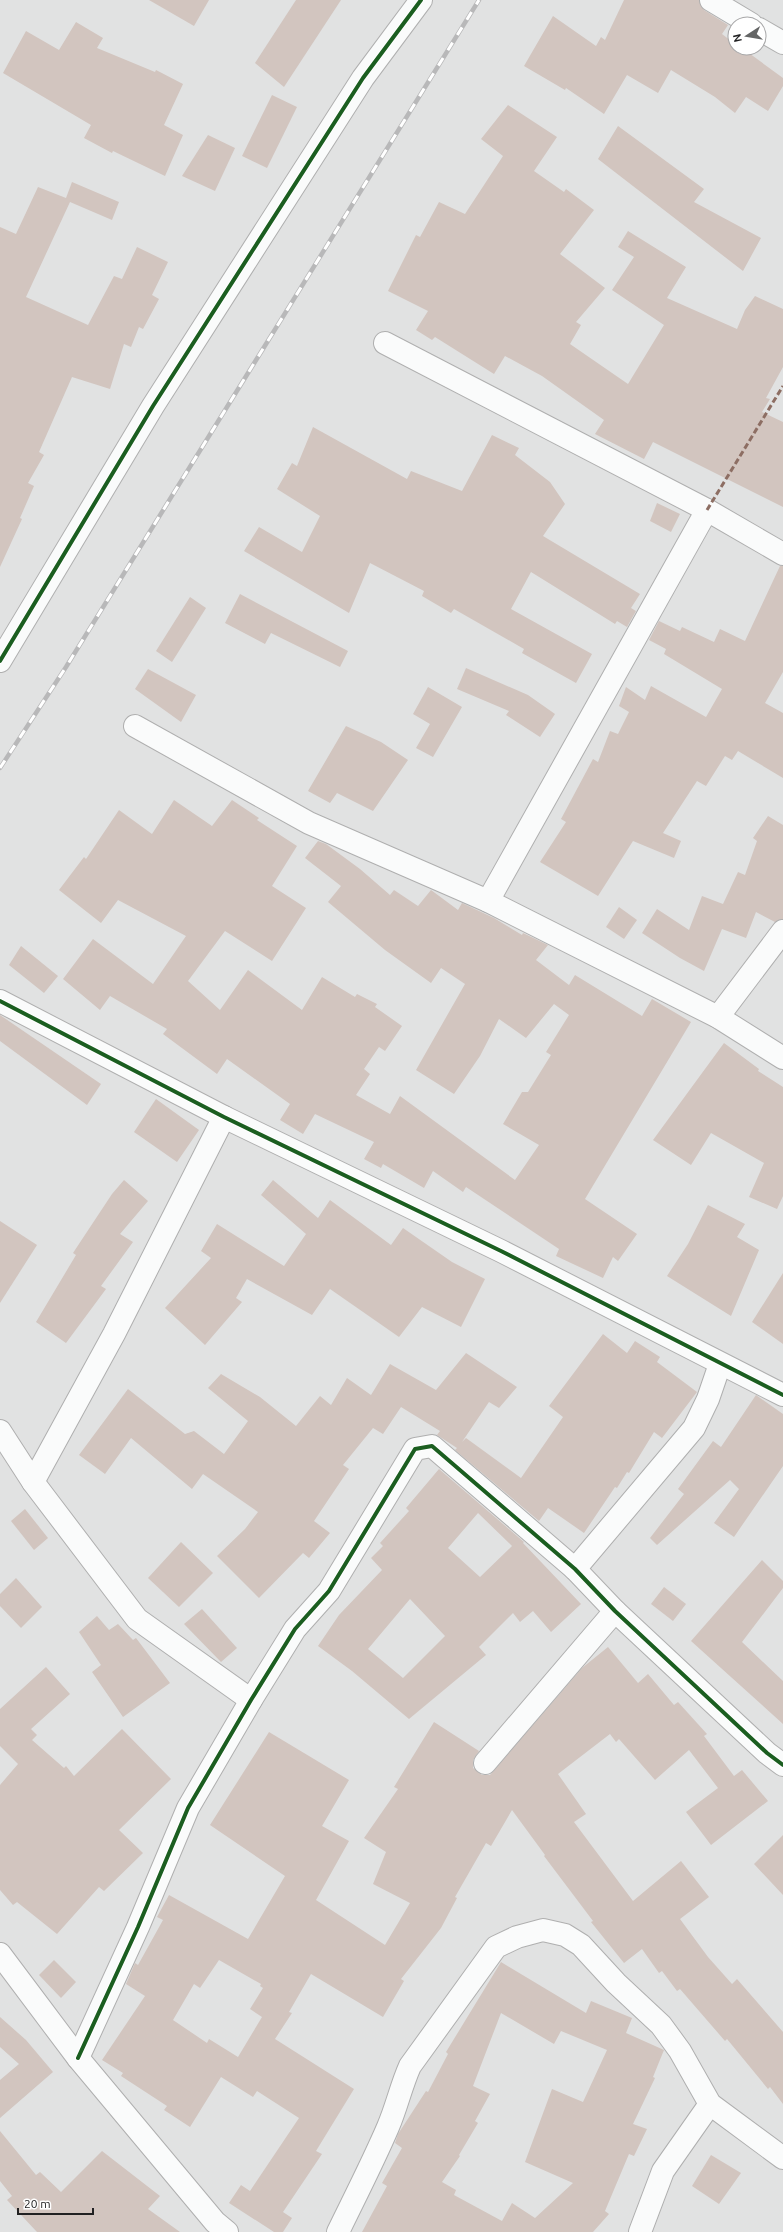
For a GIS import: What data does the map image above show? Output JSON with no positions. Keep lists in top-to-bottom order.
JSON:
{
  "scale_bar": "20 m",
  "north": "left"
}
